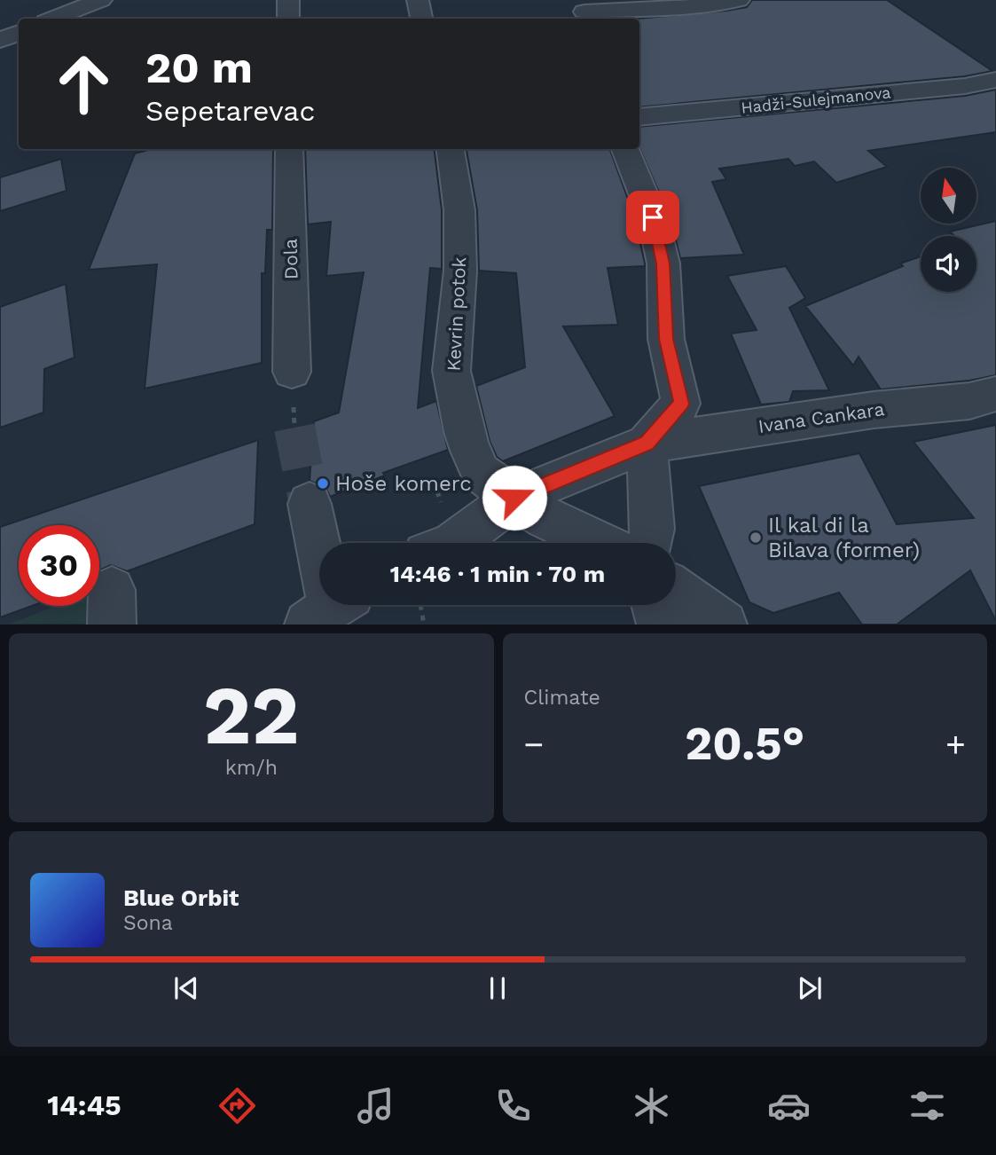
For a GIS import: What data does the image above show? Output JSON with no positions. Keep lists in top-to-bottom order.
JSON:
{
  "streets": {
    "street": [
      "Hadži-Sulejmanova",
      "Dola",
      "Kevrin potok",
      "Ivana Cankara"
    ]
  },
  "places": ["Hoše komerc", "Il kal di la Bilava (former)"],
  "north": "top",
  "page": {
    "turn": ["20 m", "Sepetarevac"],
    "limit": "30",
    "trip": "14:46 · 1 min · 70 m",
    "tile": [
      ["22", "km/h"],
      "Climate"
    ],
    "heat": ["−", "20.5°", "+"],
    "song": ["Blue Orbit", "Sona"],
    "tabs": "14:45"
  }
}
